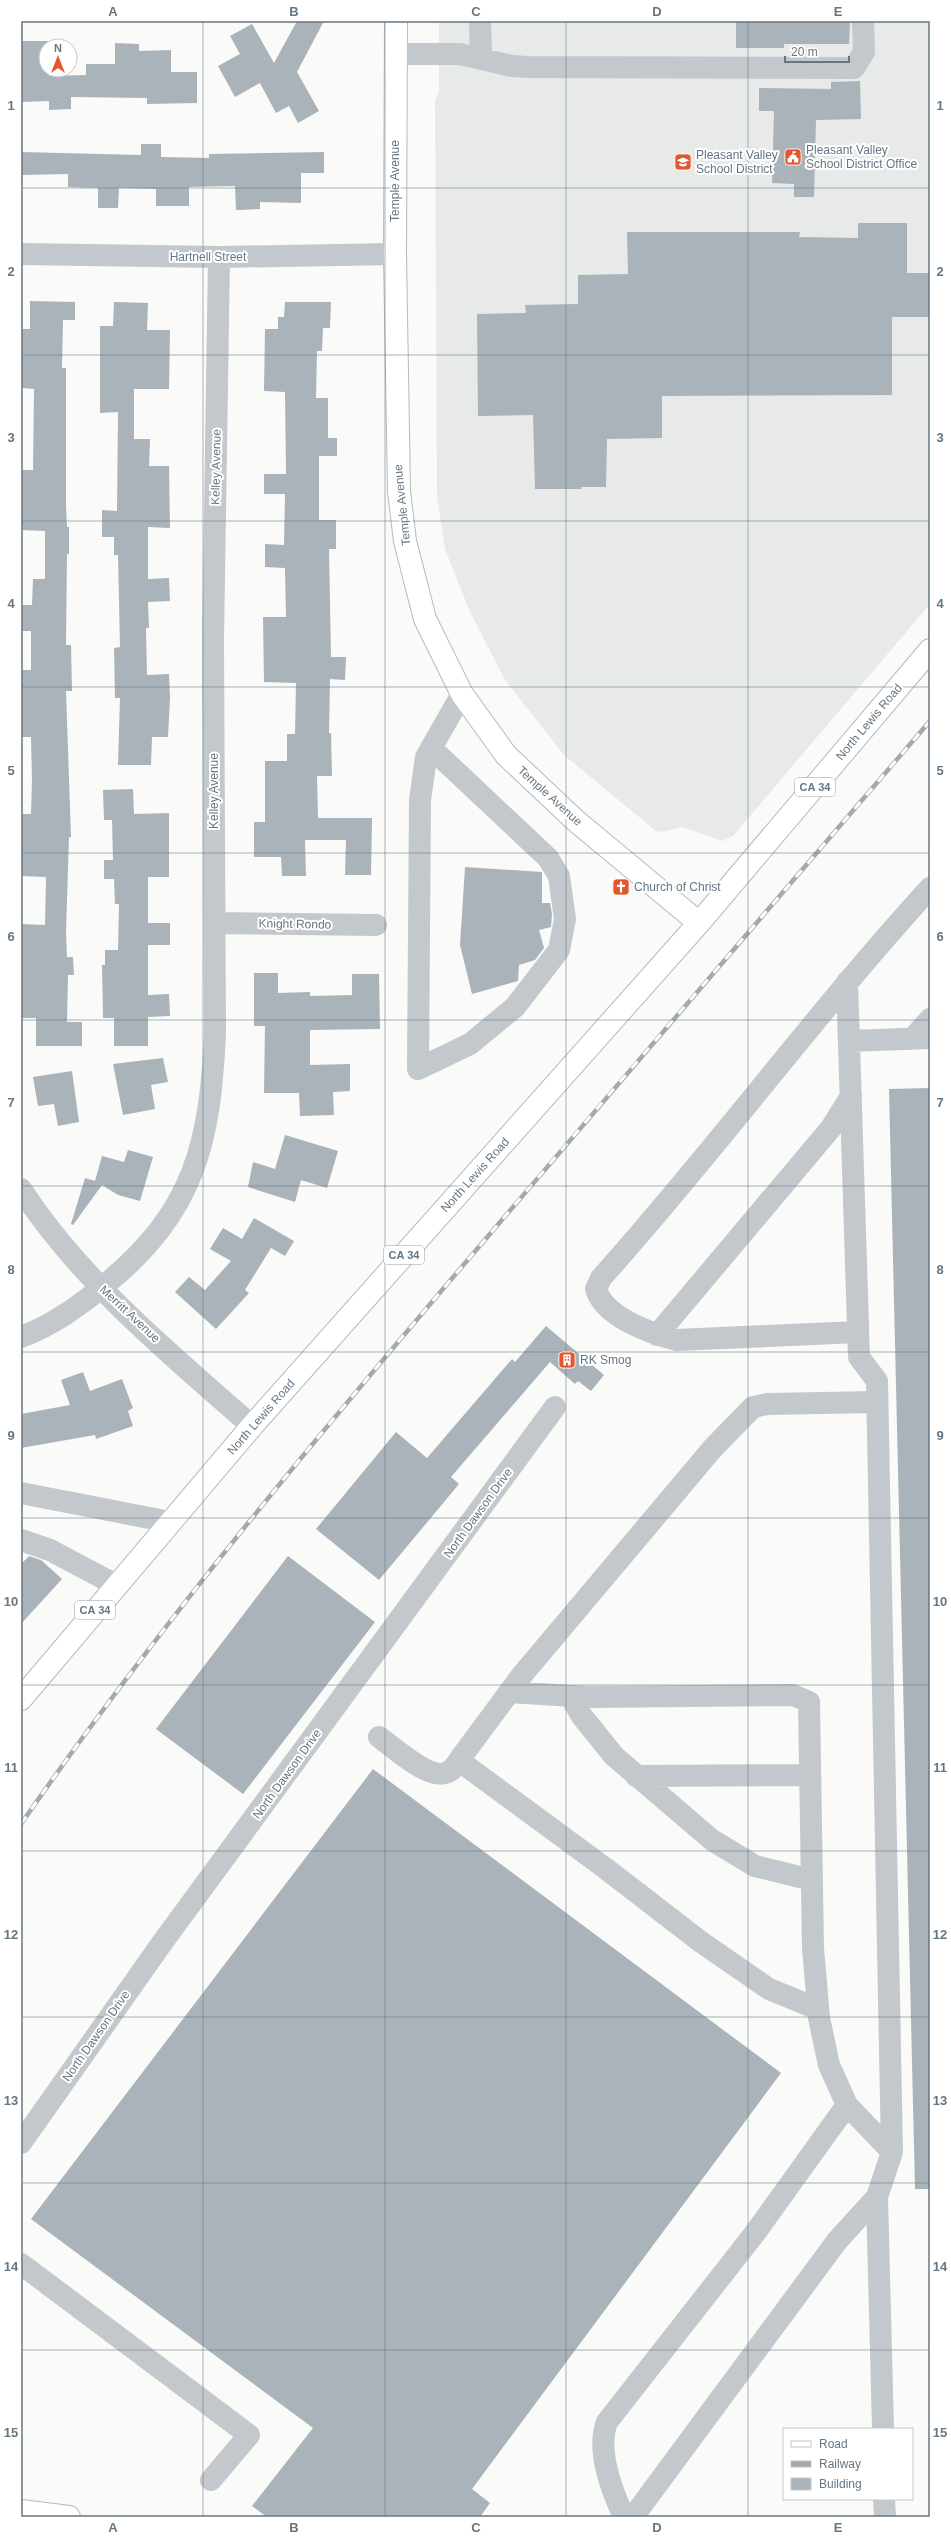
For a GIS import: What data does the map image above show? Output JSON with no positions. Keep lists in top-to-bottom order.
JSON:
{
  "streets": {
    "main road": ["Temple Avenue", "North Lewis Road", "CA 34"],
    "street": [
      "Hartnell Street",
      "Kelley Avenue",
      "Knight Rondo",
      "Merritt Avenue",
      "North Dawson Drive"
    ]
  },
  "crossings": [
    ["Temple Avenue", "Hartnell Street"],
    ["Temple Avenue", "North Lewis Road"],
    ["Hartnell Street", "Kelley Avenue"],
    ["Kelley Avenue", "Knight Rondo"],
    ["Kelley Avenue", "Merritt Avenue"],
    ["North Lewis Road", "Merritt Avenue"]
  ],
  "places": {
    "public building": ["Pleasant Valley School District Office"],
    "school or university": ["Pleasant Valley School District"],
    "church": ["Church of Christ"],
    "building": ["RK Smog"]
  },
  "legend": ["Road", "Railway", "Building"],
  "scale_bar": "20 m",
  "north": "top",
  "grid": {
    "columns": [
      "A",
      "B",
      "C",
      "D",
      "E"
    ],
    "rows": [
      "1",
      "2",
      "3",
      "4",
      "5",
      "6",
      "7",
      "8",
      "9",
      "10",
      "11",
      "12",
      "13",
      "14",
      "15"
    ]
  }
}
